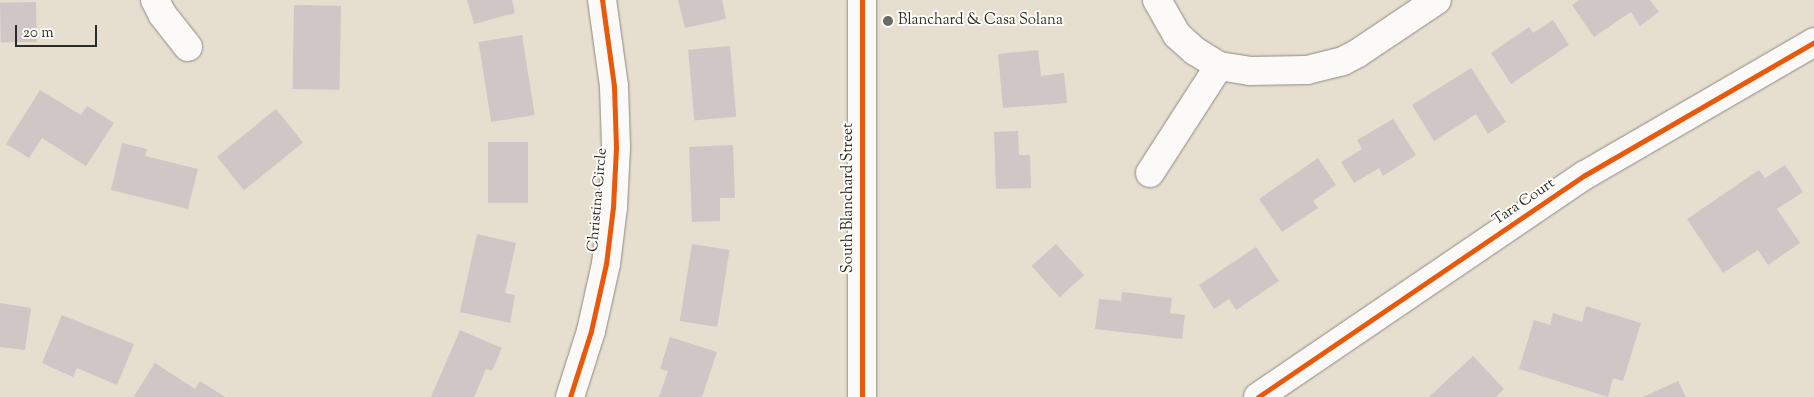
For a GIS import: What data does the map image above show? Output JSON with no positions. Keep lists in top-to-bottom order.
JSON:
{
  "streets": {
    "street": ["South Blanchard Street", "Christina Circle", "Tara Court"]
  },
  "places": ["Blanchard & Casa Solana"],
  "scale_bar": "20 m"
}
